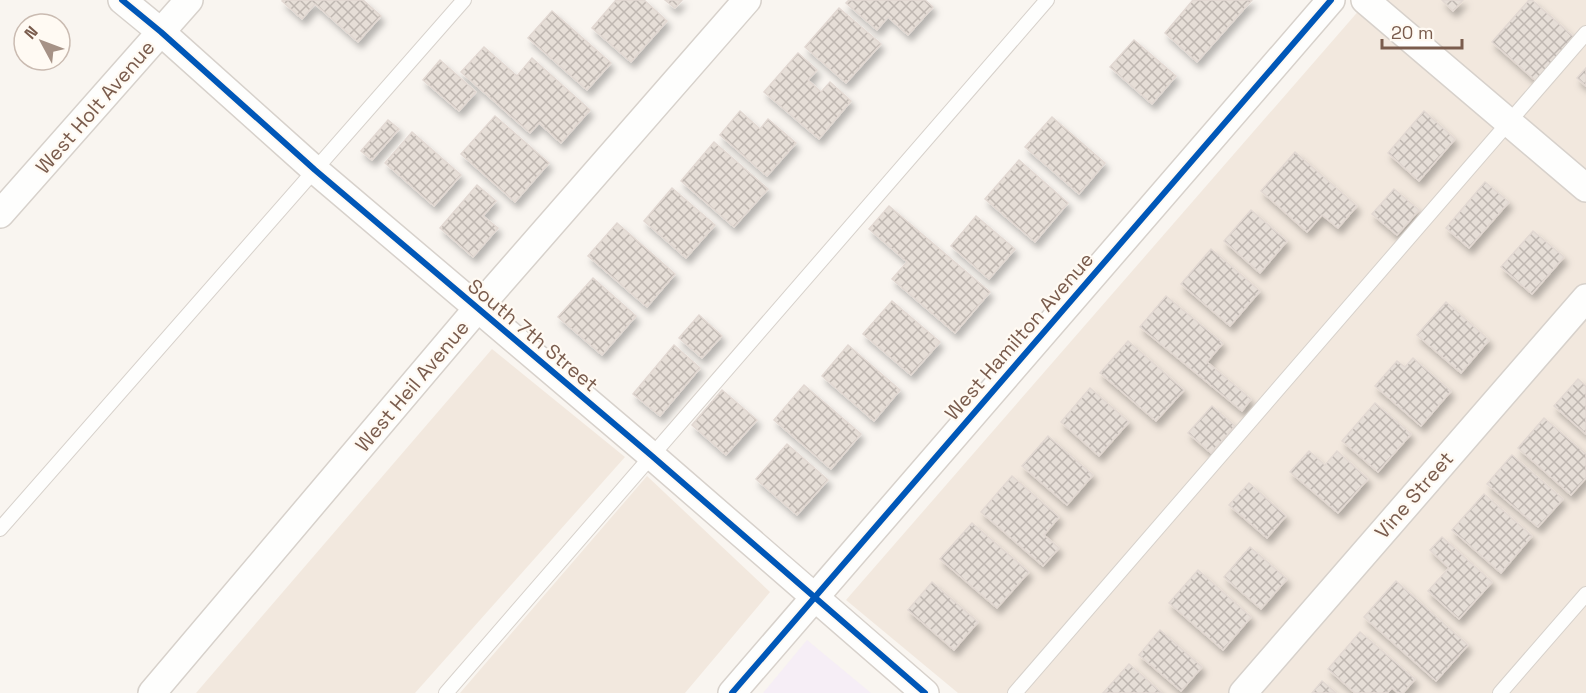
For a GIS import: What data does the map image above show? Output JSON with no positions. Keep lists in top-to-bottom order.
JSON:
{
  "streets": {
    "street": [
      "West Holt Avenue",
      "South 7th Street",
      "West Hamilton Avenue",
      "West Heil Avenue",
      "Vine Street"
    ]
  },
  "crossings": [
    ["West Holt Avenue", "South 7th Street"],
    ["South 7th Street", "West Hamilton Avenue"],
    ["South 7th Street", "West Heil Avenue"]
  ],
  "scale_bar": "20 m",
  "north": "top left"
}
